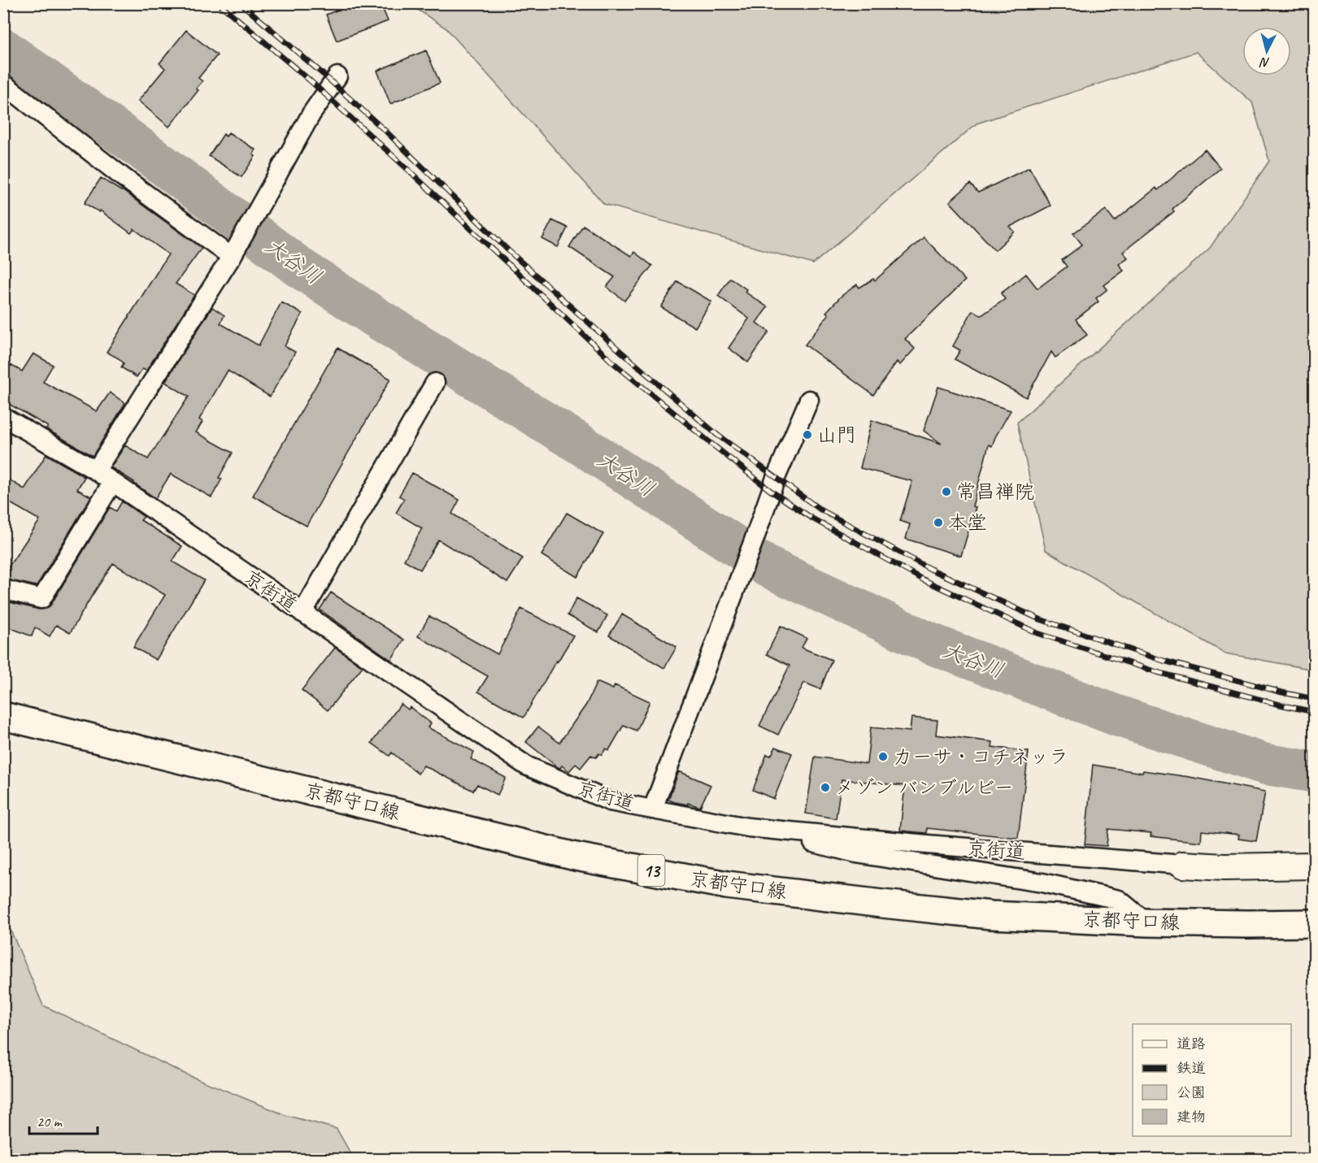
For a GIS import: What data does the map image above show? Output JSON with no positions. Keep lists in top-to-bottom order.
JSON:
{
  "streets": {
    "main road": ["京都守口線", "13"],
    "street": ["京街道"]
  },
  "water": ["大谷川"],
  "places": [
    "山門",
    "常昌禅院",
    "本堂",
    "カーサ・コチネッラ",
    "メゾン バンブルビー"
  ],
  "legend": [
    "道路",
    "鉄道",
    "公園",
    "建物"
  ],
  "scale_bar": "20 m",
  "north": "bottom"
}
